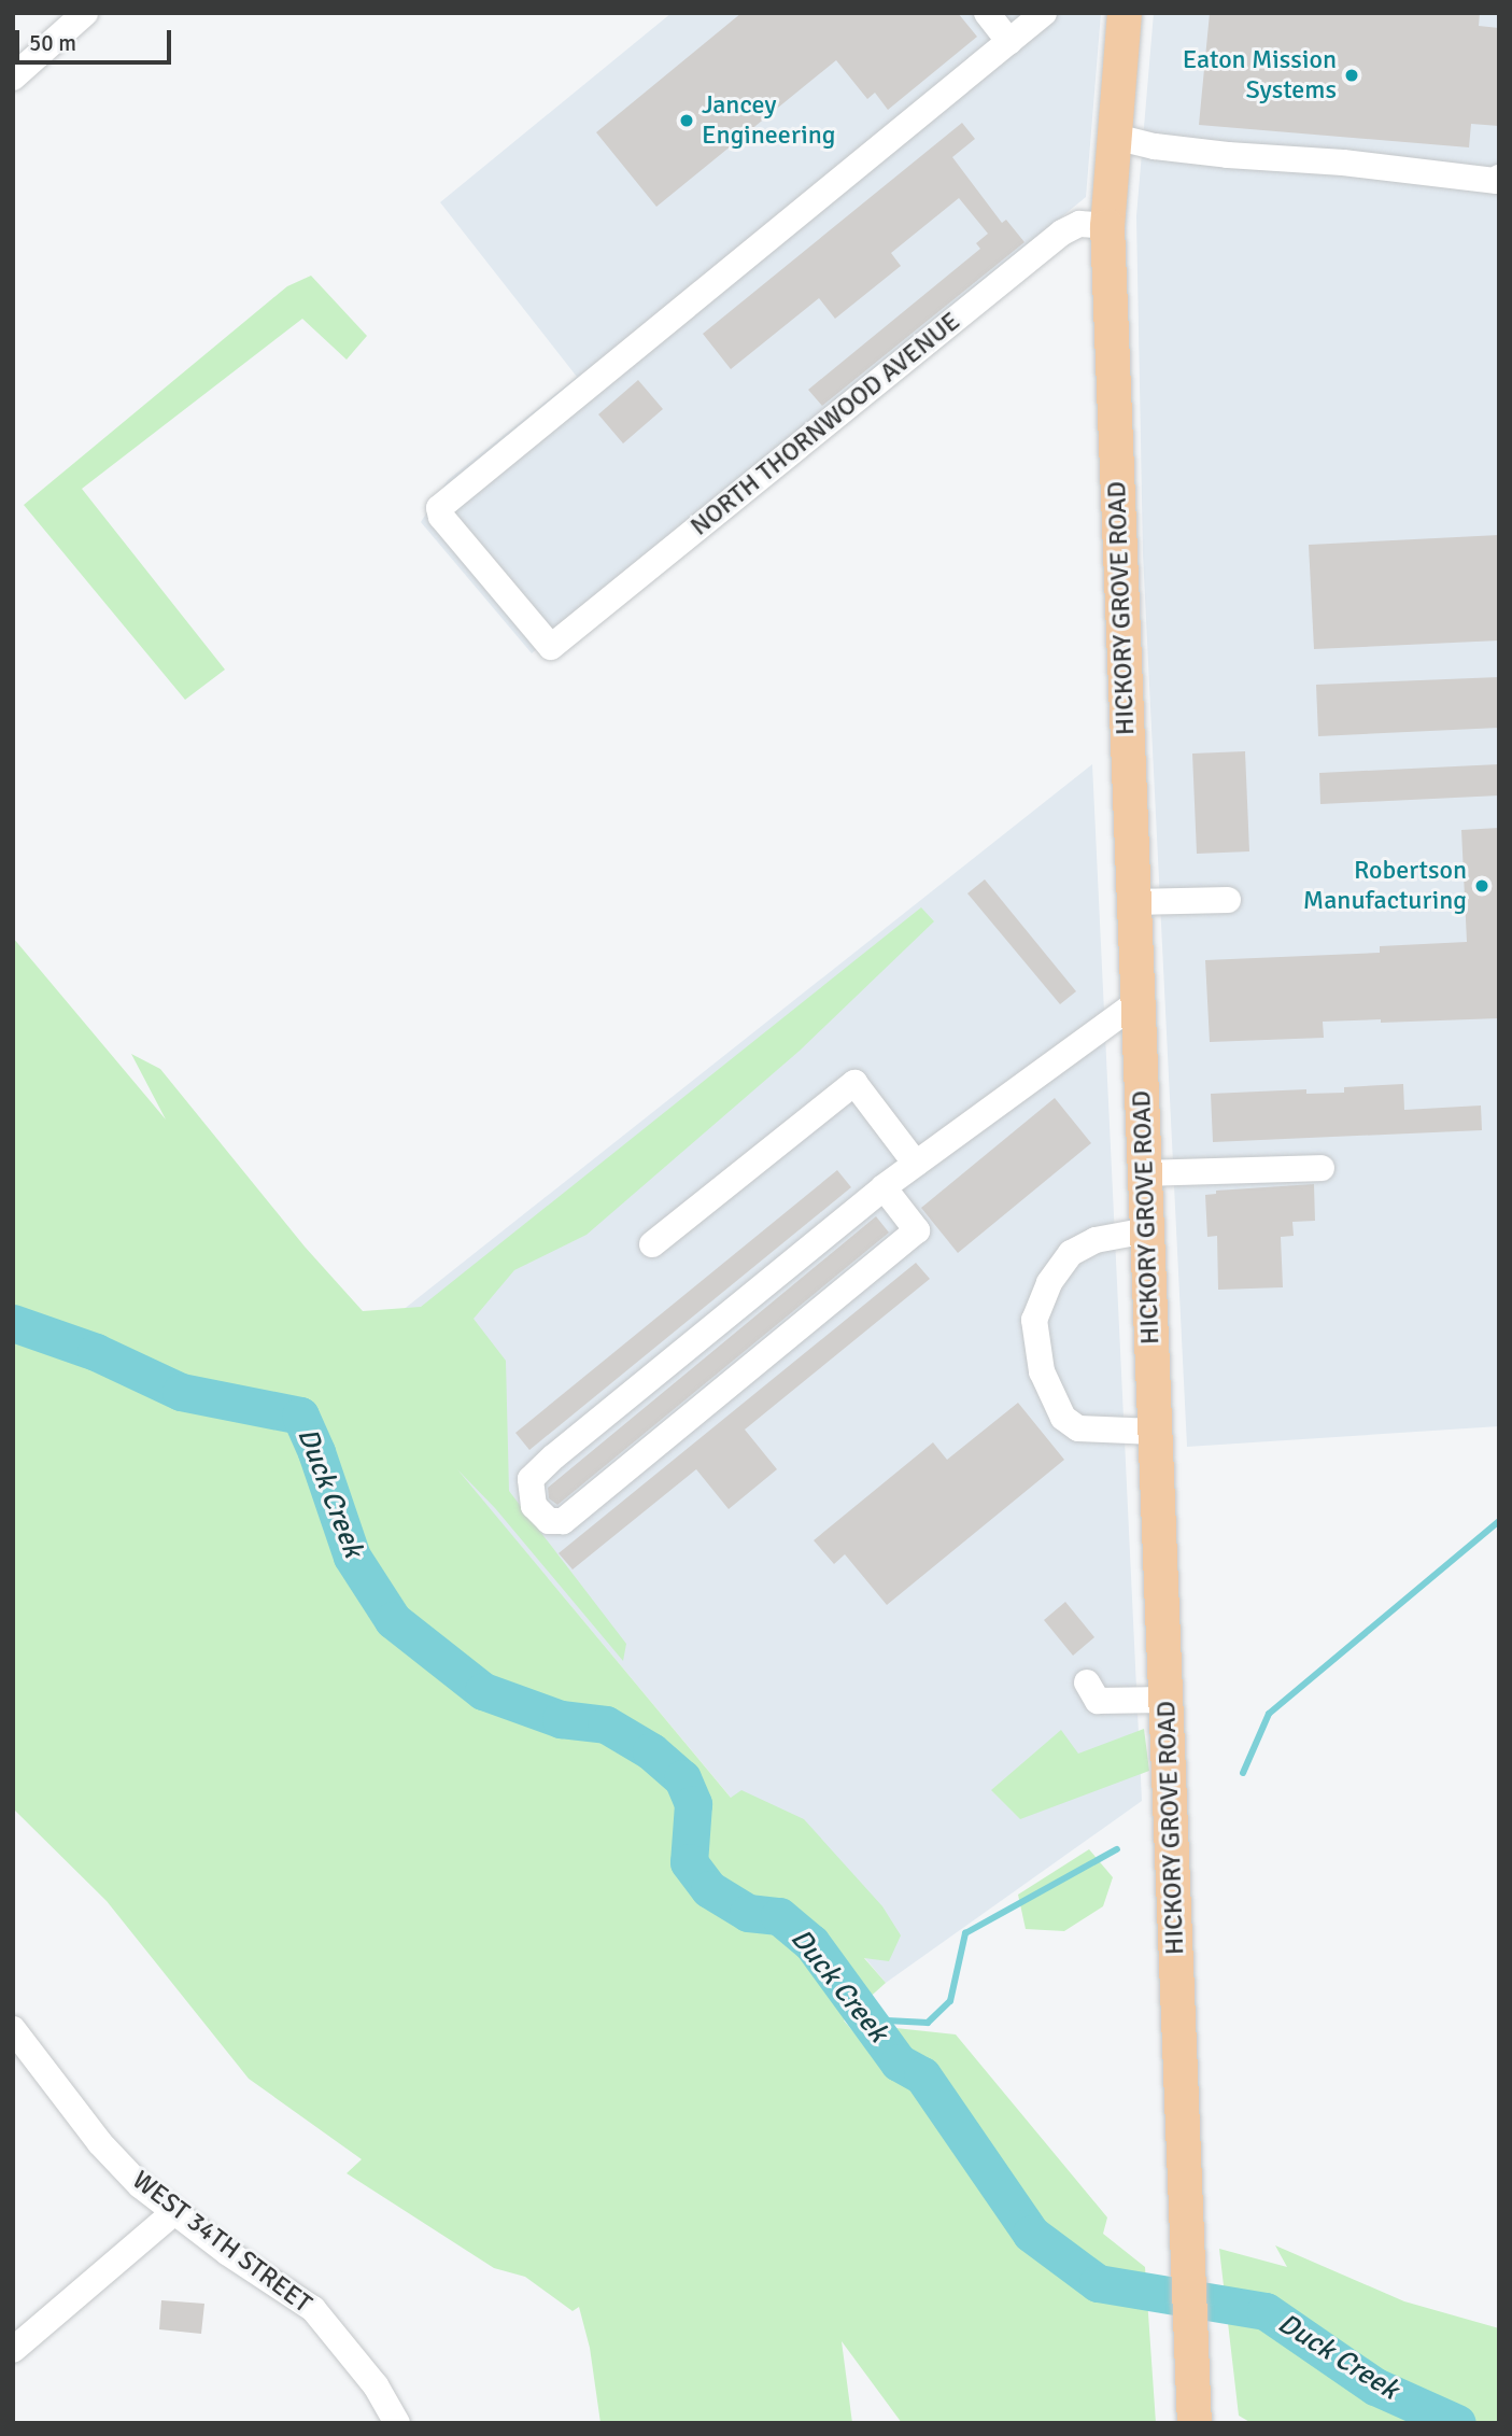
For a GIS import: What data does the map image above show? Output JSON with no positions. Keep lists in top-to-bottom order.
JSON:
{
  "streets": {
    "main road": ["HICKORY GROVE ROAD"],
    "street": ["NORTH THORNWOOD AVENUE", "WEST 34TH STREET"]
  },
  "crossings": [
    ["NORTH THORNWOOD AVENUE", "HICKORY GROVE ROAD"]
  ],
  "water": ["Duck Creek"],
  "places": ["Eaton Mission Systems", "Jancey Engineering", "Robertson Manufacturing"],
  "scale_bar": "50 m"
}
